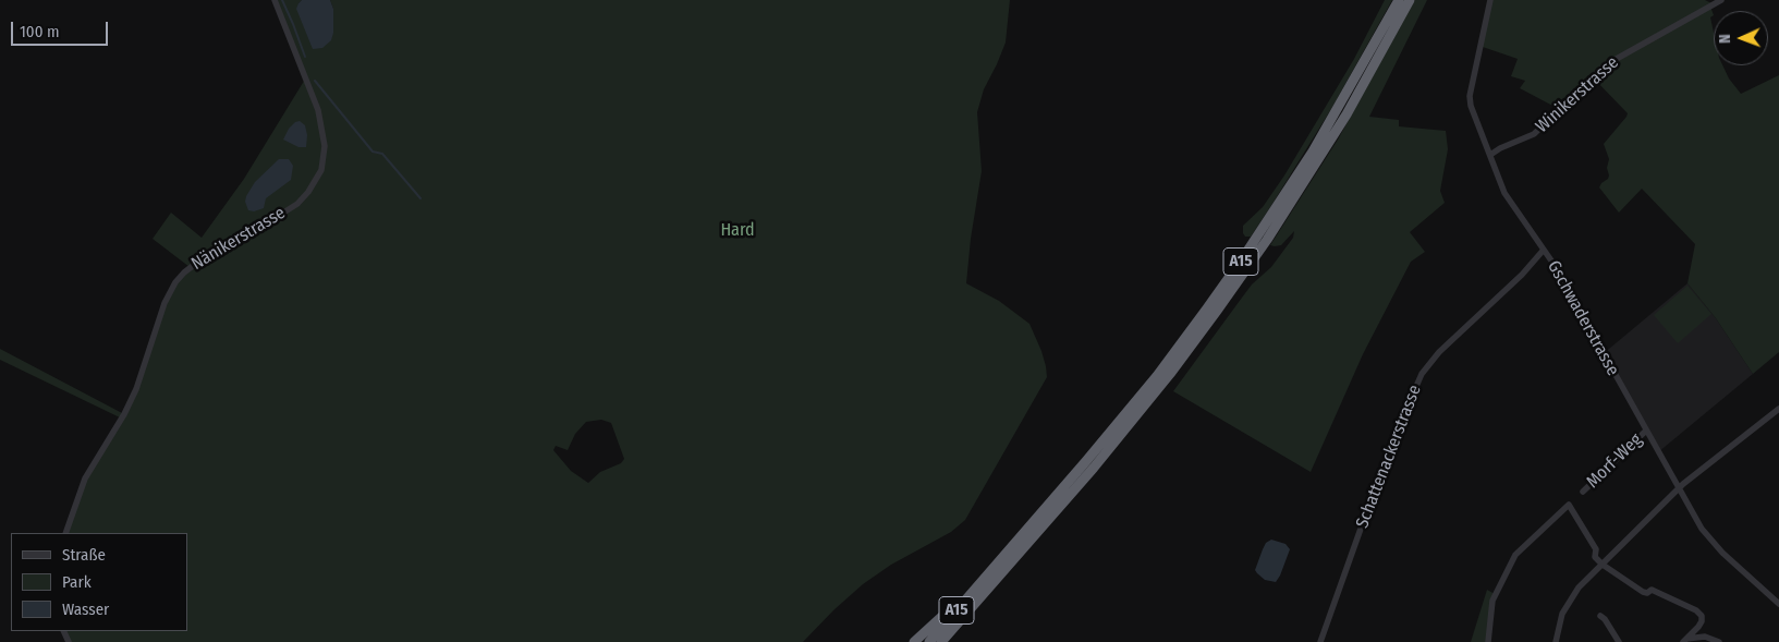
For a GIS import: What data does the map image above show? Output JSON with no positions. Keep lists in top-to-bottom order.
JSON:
{
  "streets": {
    "highway": ["A15"],
    "street": [
      "Winikerstrasse",
      "Nänikerstrasse",
      "Gschwaderstrasse",
      "Schattenackerstrasse",
      "Morf-Weg"
    ]
  },
  "crossings": [
    ["Winikerstrasse", "Gschwaderstrasse"],
    ["Gschwaderstrasse", "Schattenackerstrasse"],
    ["Gschwaderstrasse", "Morf-Weg"]
  ],
  "parks": ["Hard"],
  "legend": ["Straße", "Park", "Wasser"],
  "scale_bar": "100 m",
  "north": "left"
}
